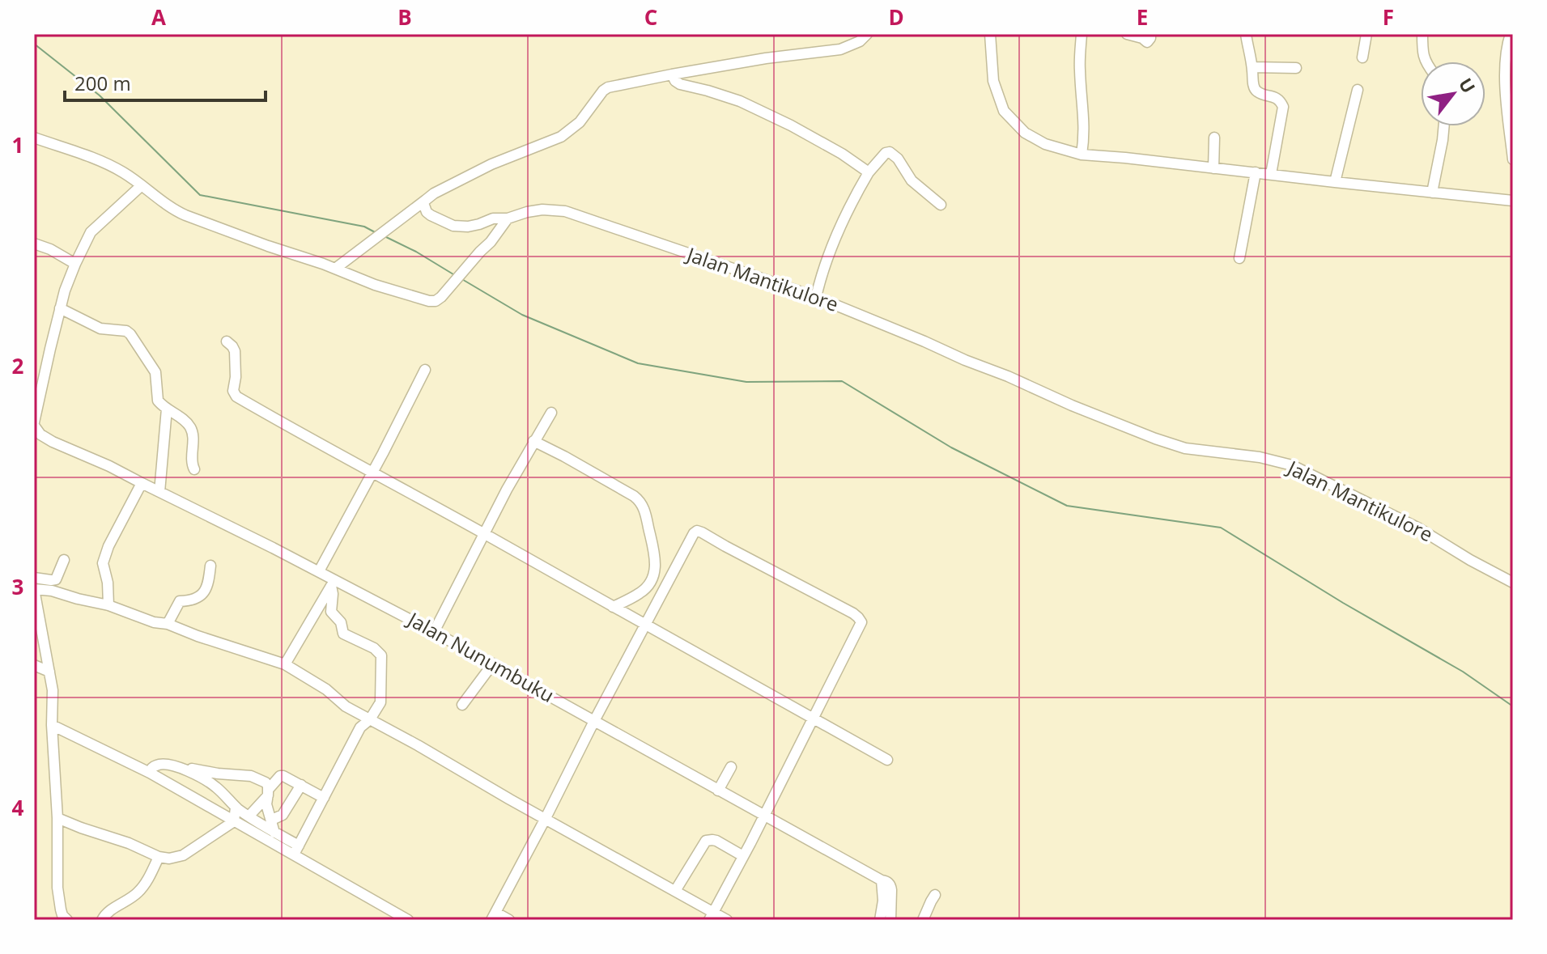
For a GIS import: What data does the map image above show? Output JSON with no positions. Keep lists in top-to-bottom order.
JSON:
{
  "streets": {
    "street": ["Jalan Mantikulore", "Jalan Nunumbuku"]
  },
  "scale_bar": "200 m",
  "north": "top right",
  "grid": {
    "columns": [
      "A",
      "B",
      "C",
      "D",
      "E",
      "F"
    ],
    "rows": [
      "1",
      "2",
      "3",
      "4"
    ]
  }
}
